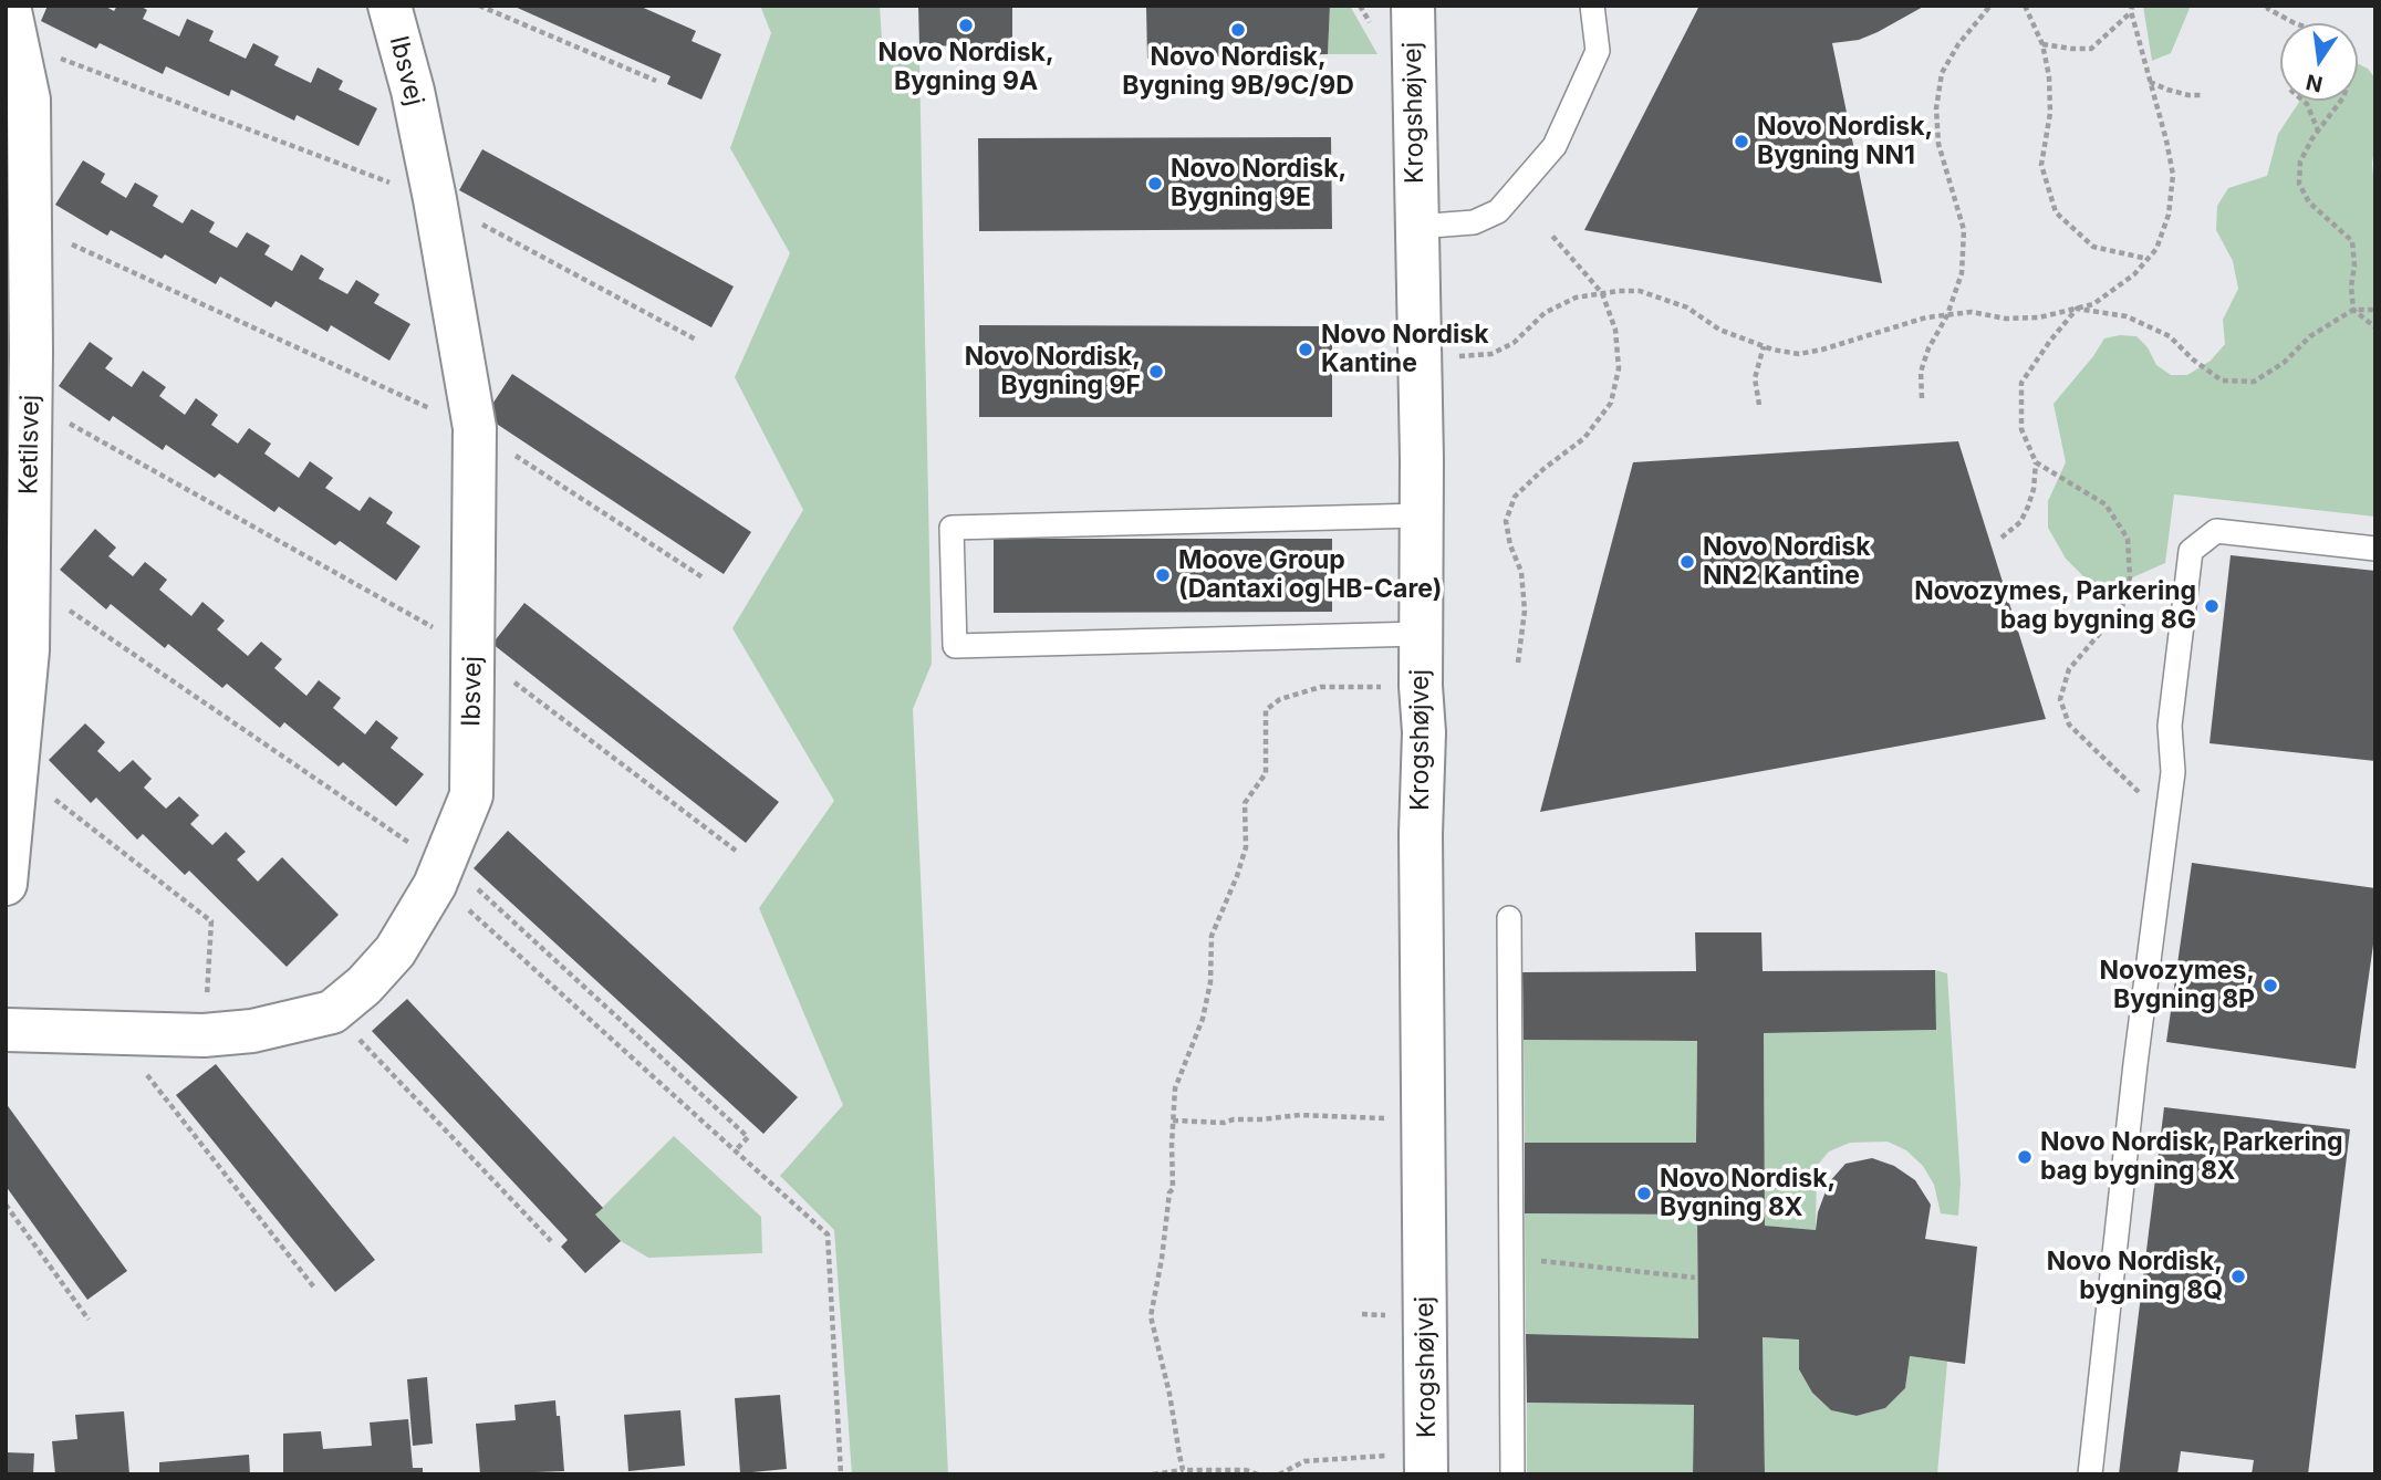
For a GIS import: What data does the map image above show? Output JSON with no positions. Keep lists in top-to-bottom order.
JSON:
{
  "streets": {
    "street": ["Ibsvej", "Krogshøjvej", "Ketilsvej"]
  },
  "places": [
    "Novo Nordisk, Bygning 9A",
    "Novo Nordisk, Bygning 9B/9C/9D",
    "Novo Nordisk, Bygning NN1",
    "Novo Nordisk, Bygning 9E",
    "Novo Nordisk Kantine",
    "Novo Nordisk, Bygning 9F",
    "Novo Nordisk NN2 Kantine",
    "Moove Group (Dantaxi og HB-Care)",
    "Novozymes, Parkering bag bygning 8G",
    "Novozymes, Bygning 8P",
    "Novo Nordisk, Parkering bag bygning 8X",
    "Novo Nordisk, Bygning 8X",
    "Novo Nordisk, bygning 8Q"
  ],
  "north": "bottom"
}
